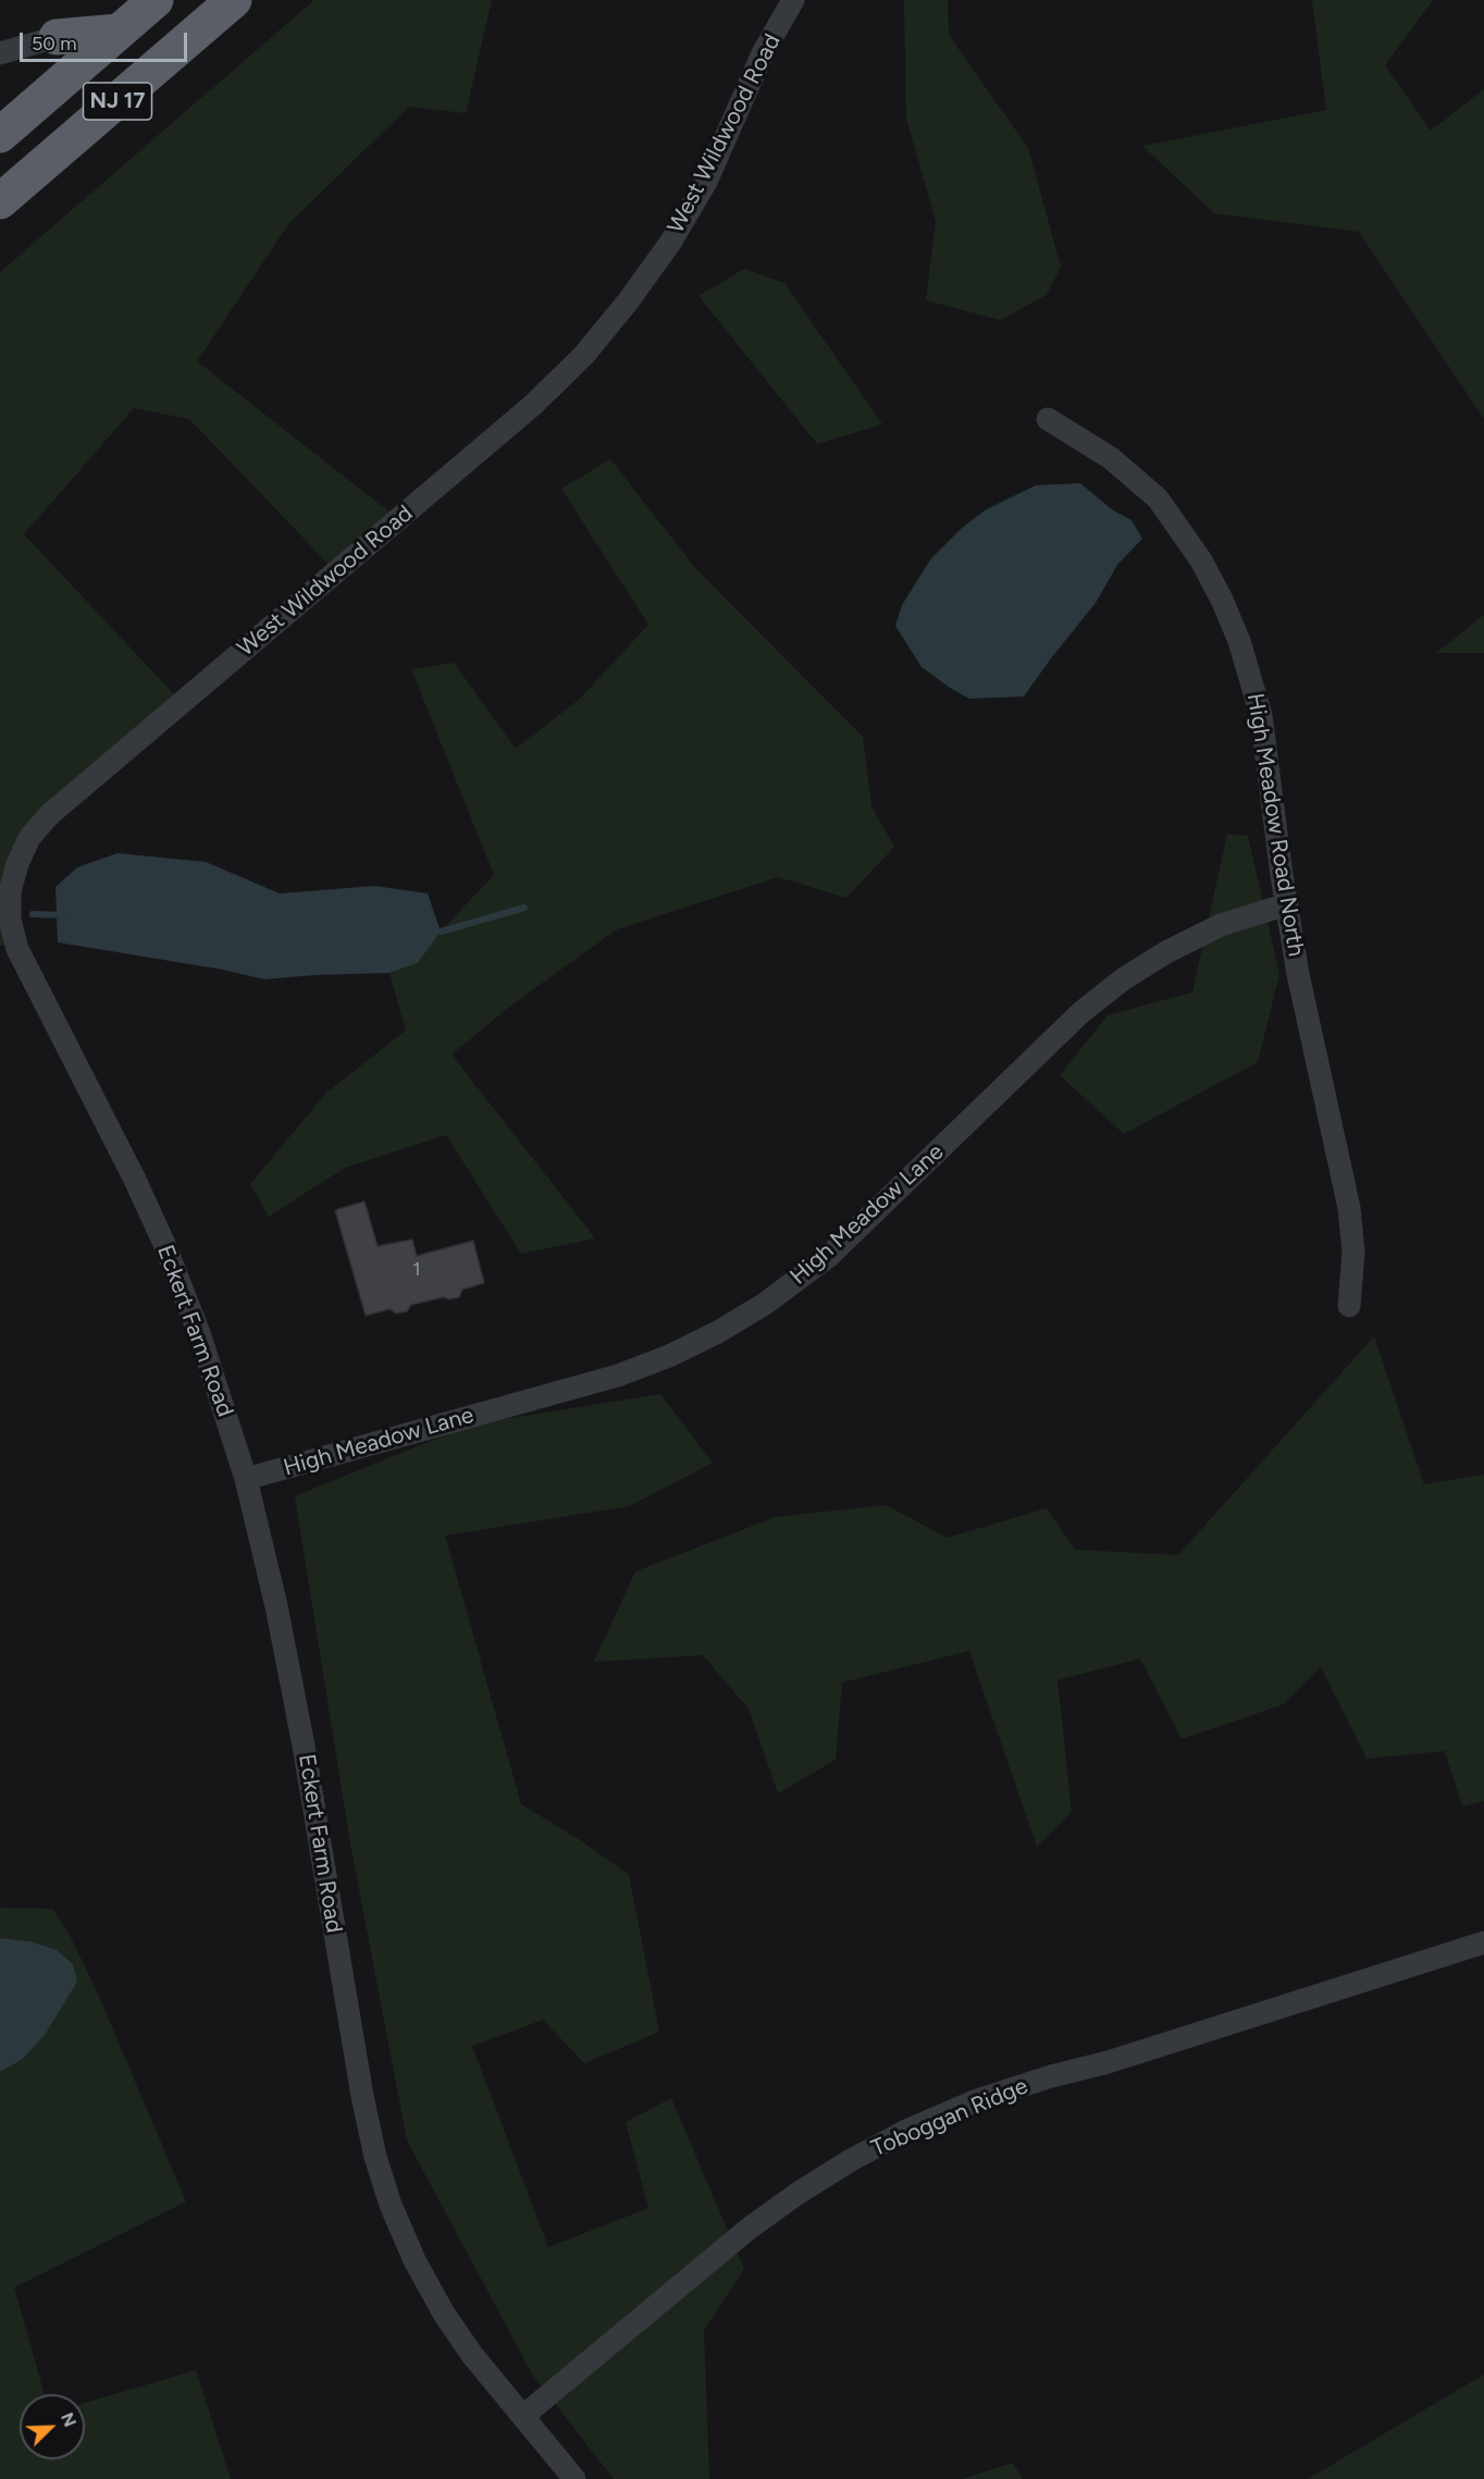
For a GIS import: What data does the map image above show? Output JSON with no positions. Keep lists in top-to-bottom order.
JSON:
{
  "streets": {
    "highway": ["NJ 17"],
    "street": [
      "West Wildwood Road",
      "High Meadow Road North",
      "High Meadow Lane",
      "Eckert Farm Road",
      "Toboggan Ridge"
    ]
  },
  "crossings": [
    ["West Wildwood Road", "Eckert Farm Road"],
    ["High Meadow Road North", "High Meadow Lane"],
    ["High Meadow Lane", "Eckert Farm Road"],
    ["Eckert Farm Road", "Toboggan Ridge"]
  ],
  "house_numbers": ["1"],
  "scale_bar": "50 m",
  "north": "top right"
}
